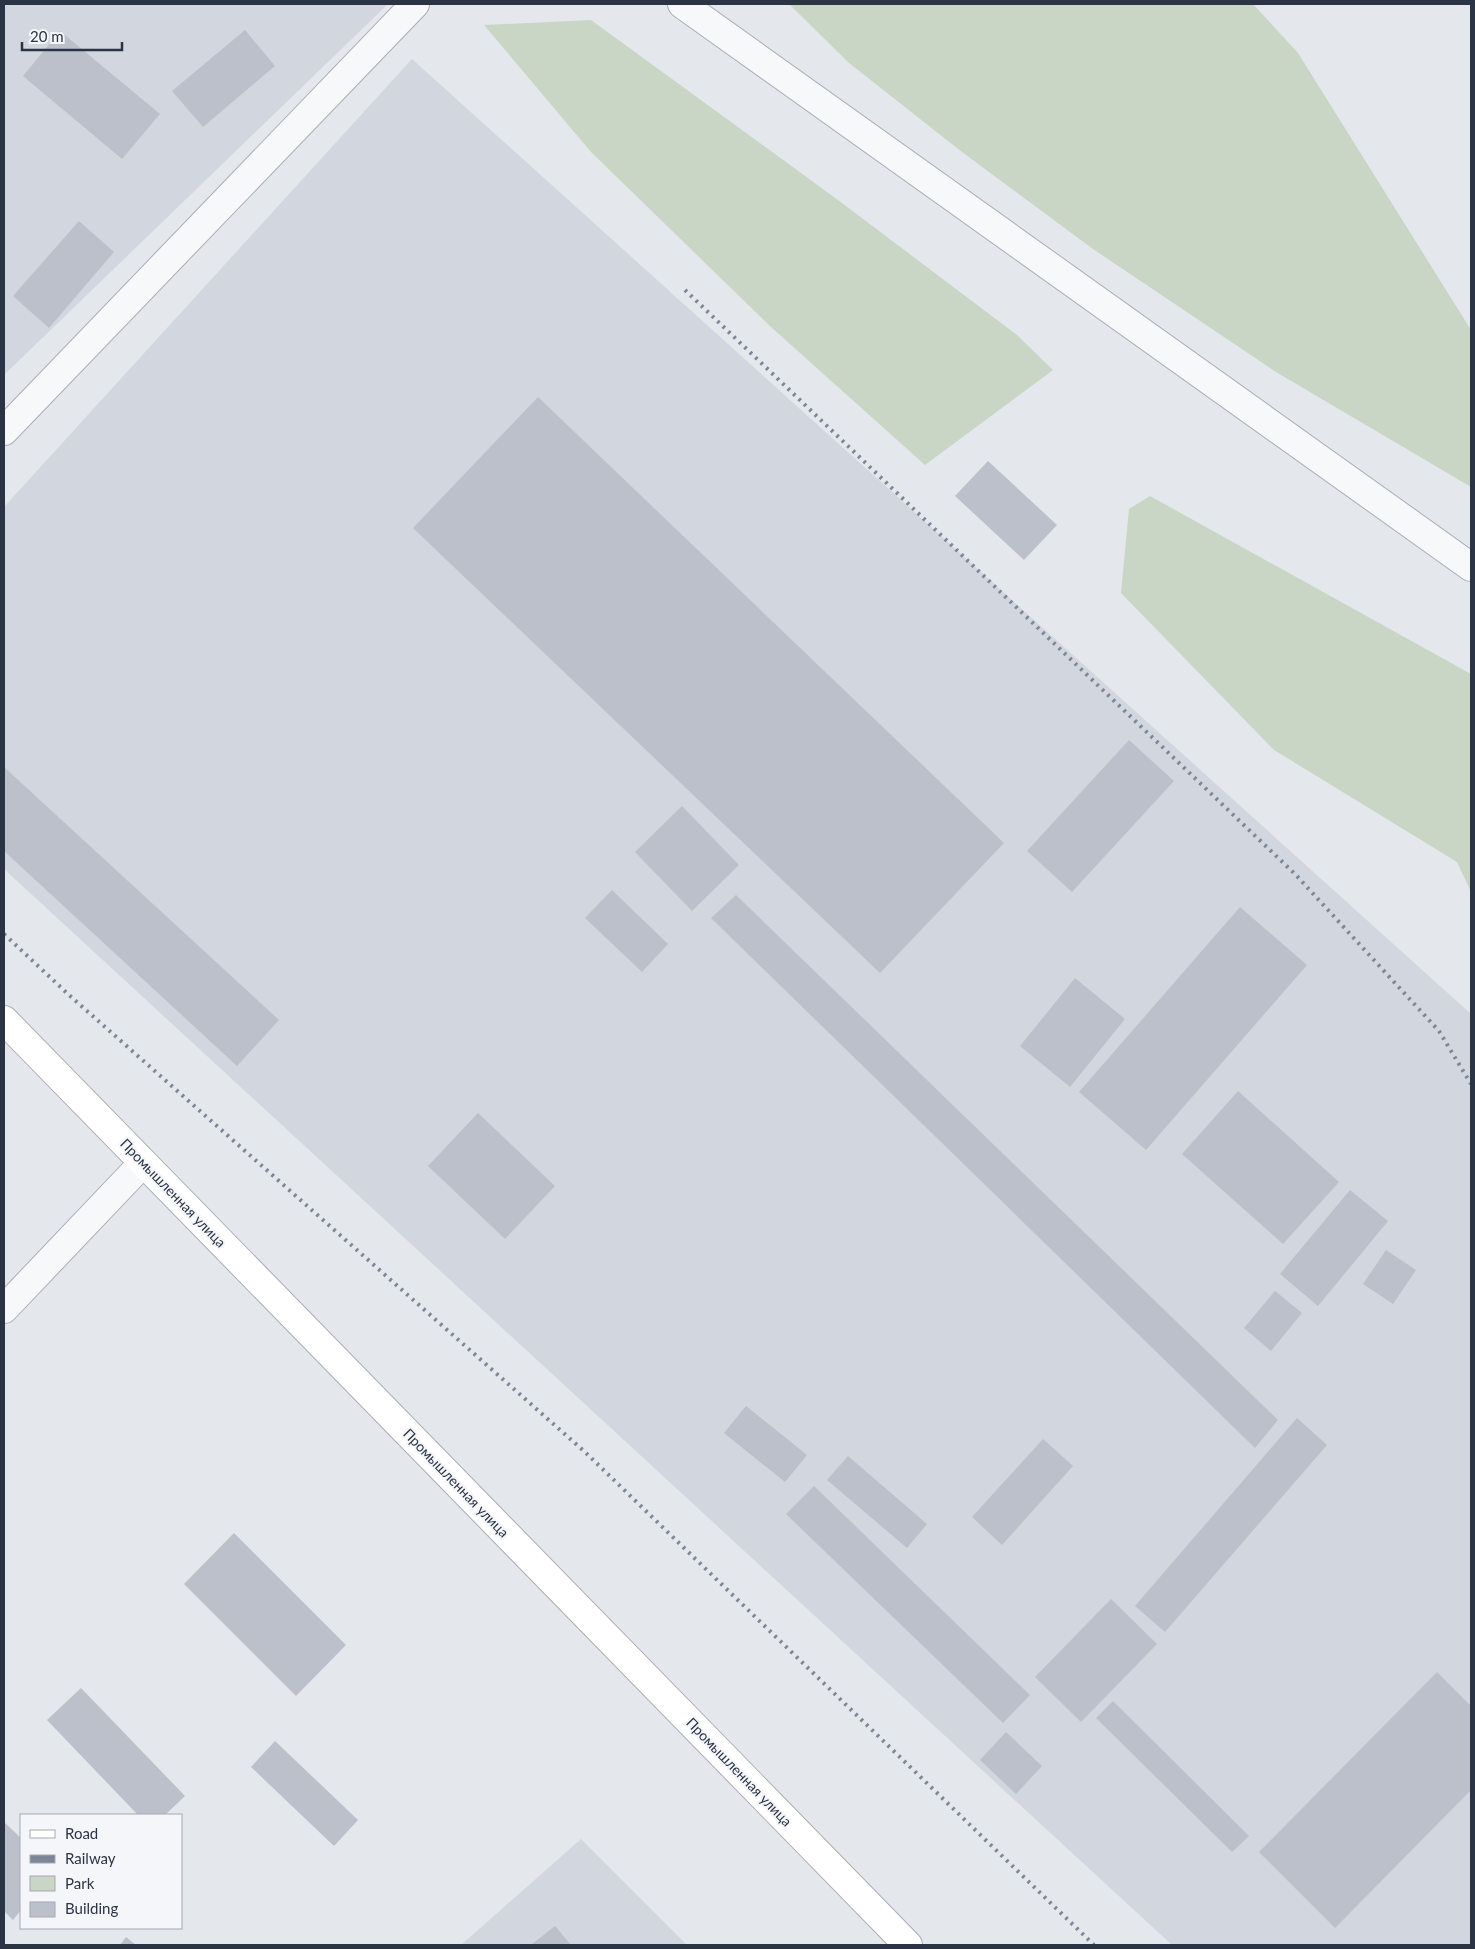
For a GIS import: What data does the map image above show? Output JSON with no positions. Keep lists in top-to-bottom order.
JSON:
{
  "streets": {
    "main road": ["Промышленная улица"]
  },
  "legend": [
    "Road",
    "Railway",
    "Park",
    "Building"
  ],
  "scale_bar": "20 m"
}
